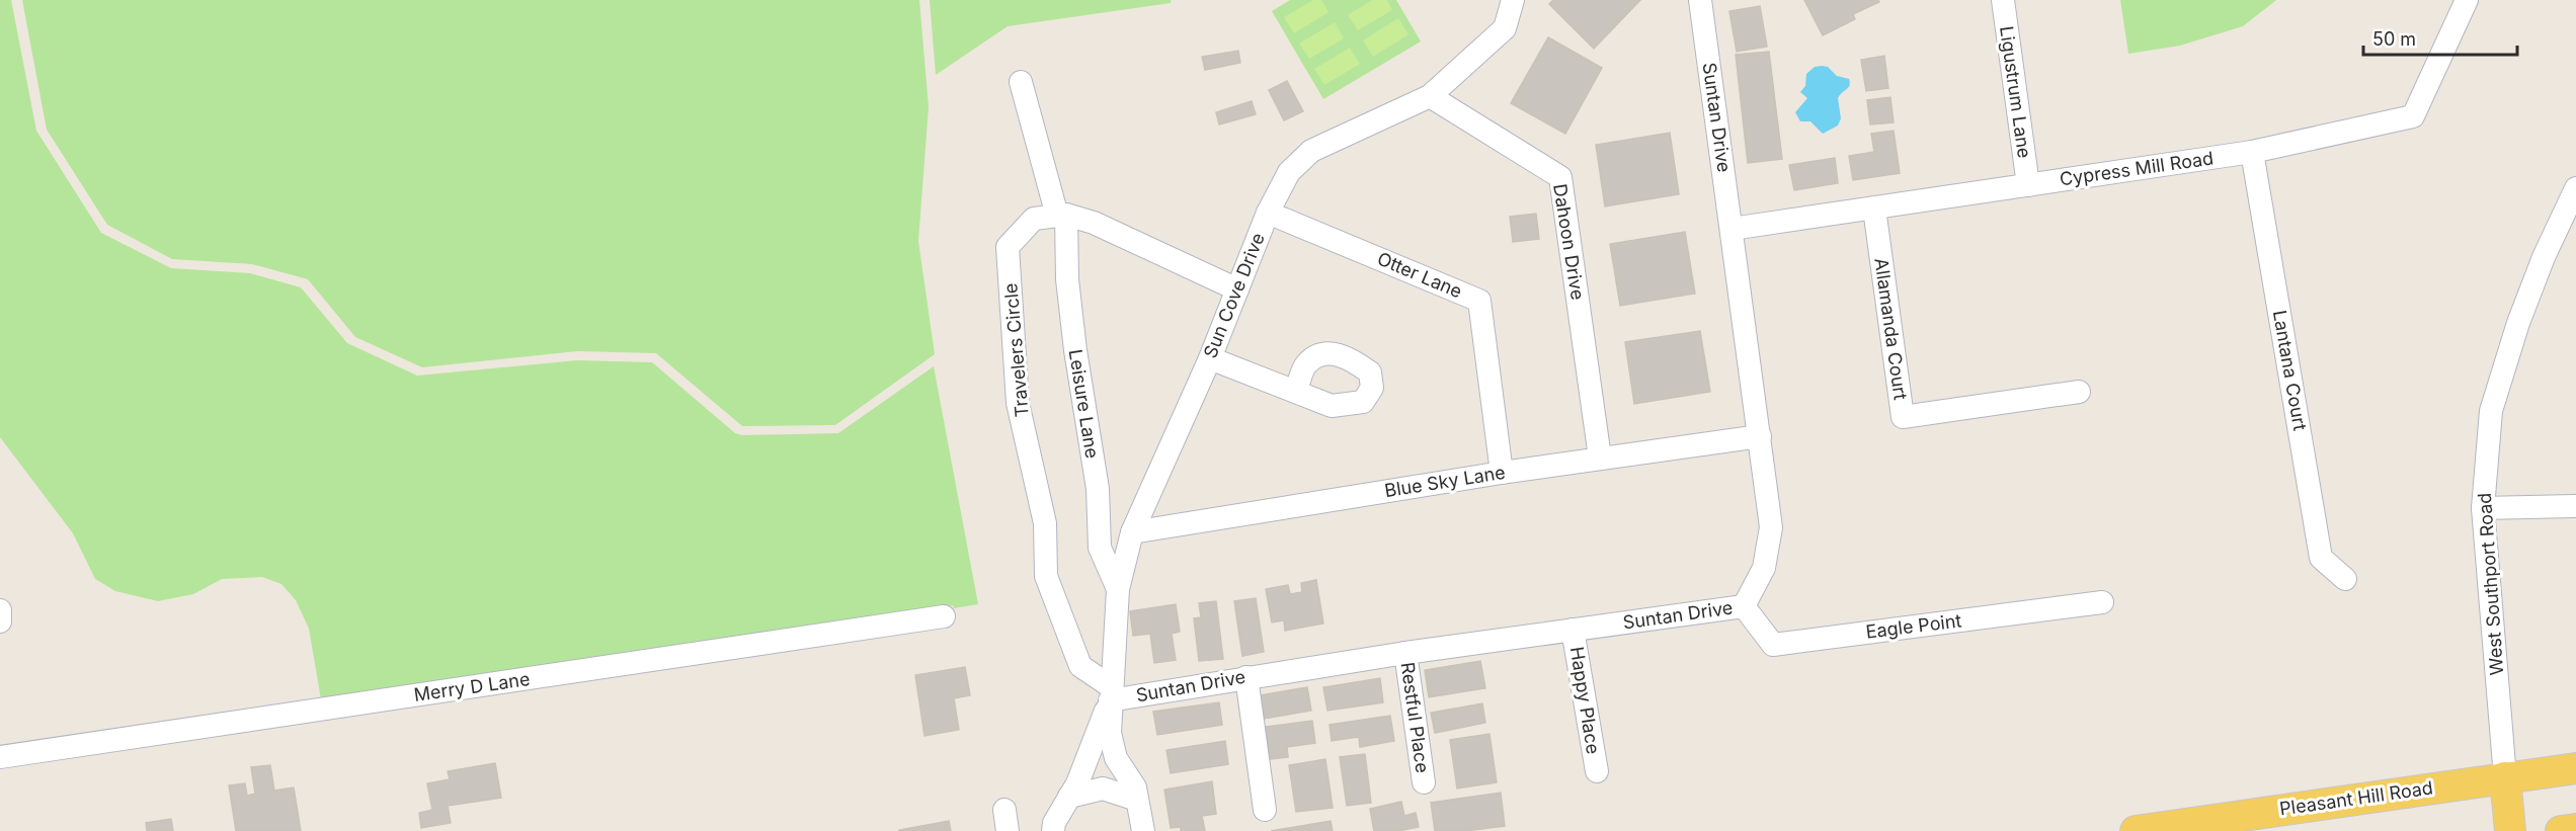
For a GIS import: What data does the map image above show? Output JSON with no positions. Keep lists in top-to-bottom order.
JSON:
{
  "streets": {
    "main road": ["Pleasant Hill Road"],
    "street": [
      "Ligustrum Lane",
      "Suntan Drive",
      "Cypress Mill Road",
      "Dahoon Drive",
      "Otter Lane",
      "Sun Cove Drive",
      "Allamanda Court",
      "Travelers Circle",
      "Lantana Court",
      "Leisure Lane",
      "Blue Sky Lane",
      "West Southport Road",
      "Eagle Point",
      "Merry D Lane",
      "Happy Place",
      "Restful Place"
    ]
  },
  "crossings": [
    ["Ligustrum Lane", "Cypress Mill Road"],
    ["Suntan Drive", "Cypress Mill Road"],
    ["Suntan Drive", "Sun Cove Drive"],
    ["Suntan Drive", "Travelers Circle"],
    ["Suntan Drive", "Blue Sky Lane"],
    ["Suntan Drive", "Eagle Point"],
    ["Suntan Drive", "Happy Place"],
    ["Suntan Drive", "Restful Place"],
    ["Cypress Mill Road", "Allamanda Court"],
    ["Cypress Mill Road", "Lantana Court"],
    ["Dahoon Drive", "Sun Cove Drive"],
    ["Dahoon Drive", "Blue Sky Lane"],
    ["Otter Lane", "Sun Cove Drive"],
    ["Otter Lane", "Blue Sky Lane"],
    ["Sun Cove Drive", "Travelers Circle"],
    ["Sun Cove Drive", "Leisure Lane"],
    ["Sun Cove Drive", "Blue Sky Lane"],
    ["Travelers Circle", "Leisure Lane"],
    ["West Southport Road", "Pleasant Hill Road"]
  ],
  "scale_bar": "50 m"
}
